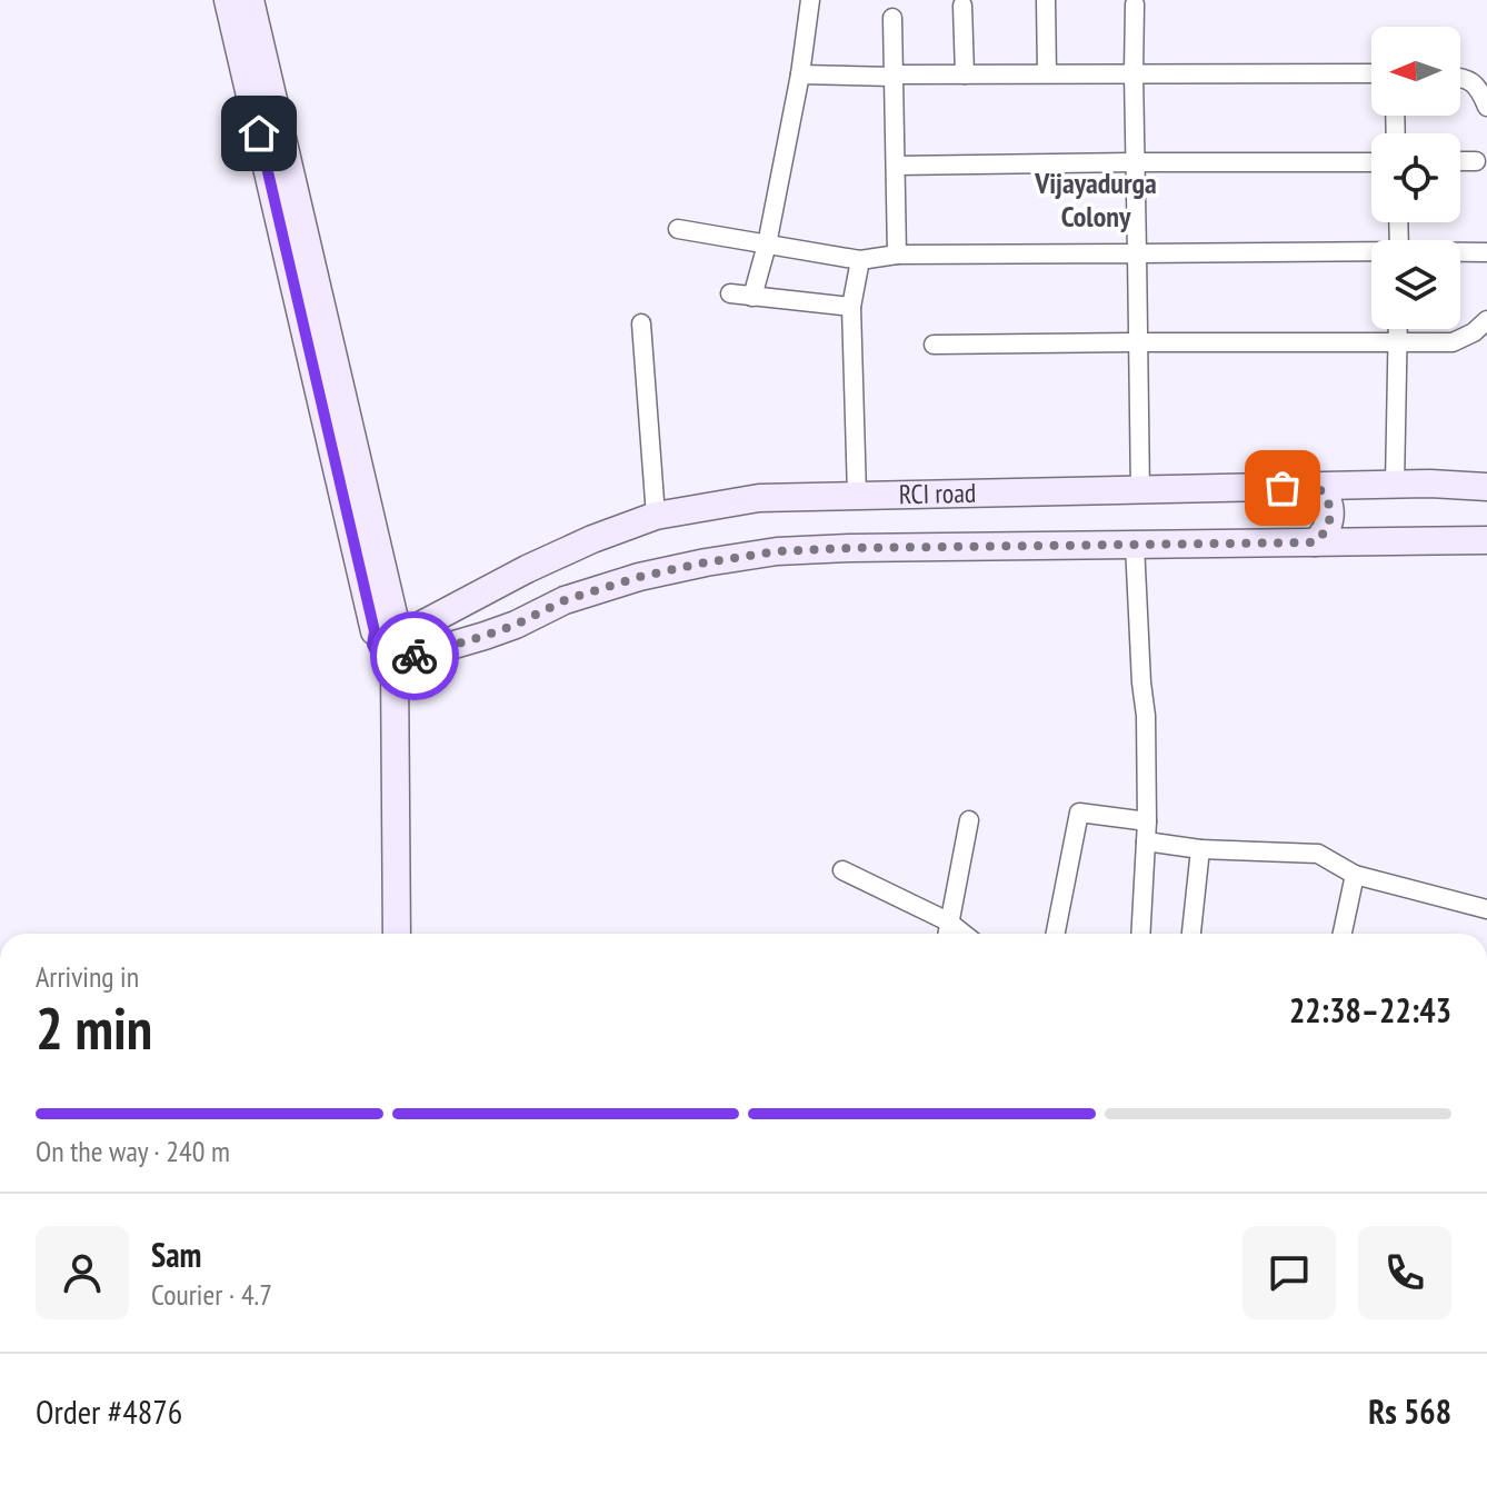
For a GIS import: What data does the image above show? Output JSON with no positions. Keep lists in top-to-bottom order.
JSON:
{
  "streets": {
    "main road": ["RCI road"]
  },
  "districts": ["Vijayadurga Colony"],
  "north": "left",
  "page": {
    "heading": ["2 min", "Arriving in", "22:38–22:43"],
    "panel": [
      "Sam",
      "Courier · 4.7",
      "Order #4876",
      "Rs 568"
    ],
    "bar": "On the way · 240 m"
  }
}
